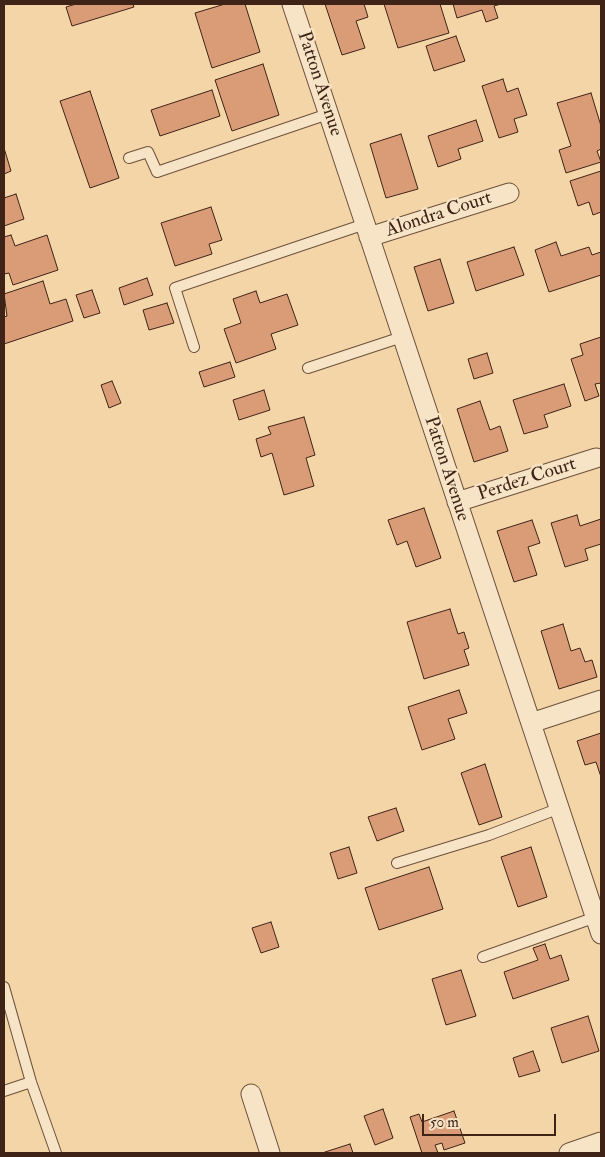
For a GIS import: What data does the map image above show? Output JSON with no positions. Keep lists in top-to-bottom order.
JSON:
{
  "streets": {
    "street": ["Patton Avenue", "Alondra Court", "Perdez Court"]
  },
  "crossings": [
    ["Patton Avenue", "Alondra Court"],
    ["Patton Avenue", "Perdez Court"]
  ],
  "scale_bar": "50 m"
}
